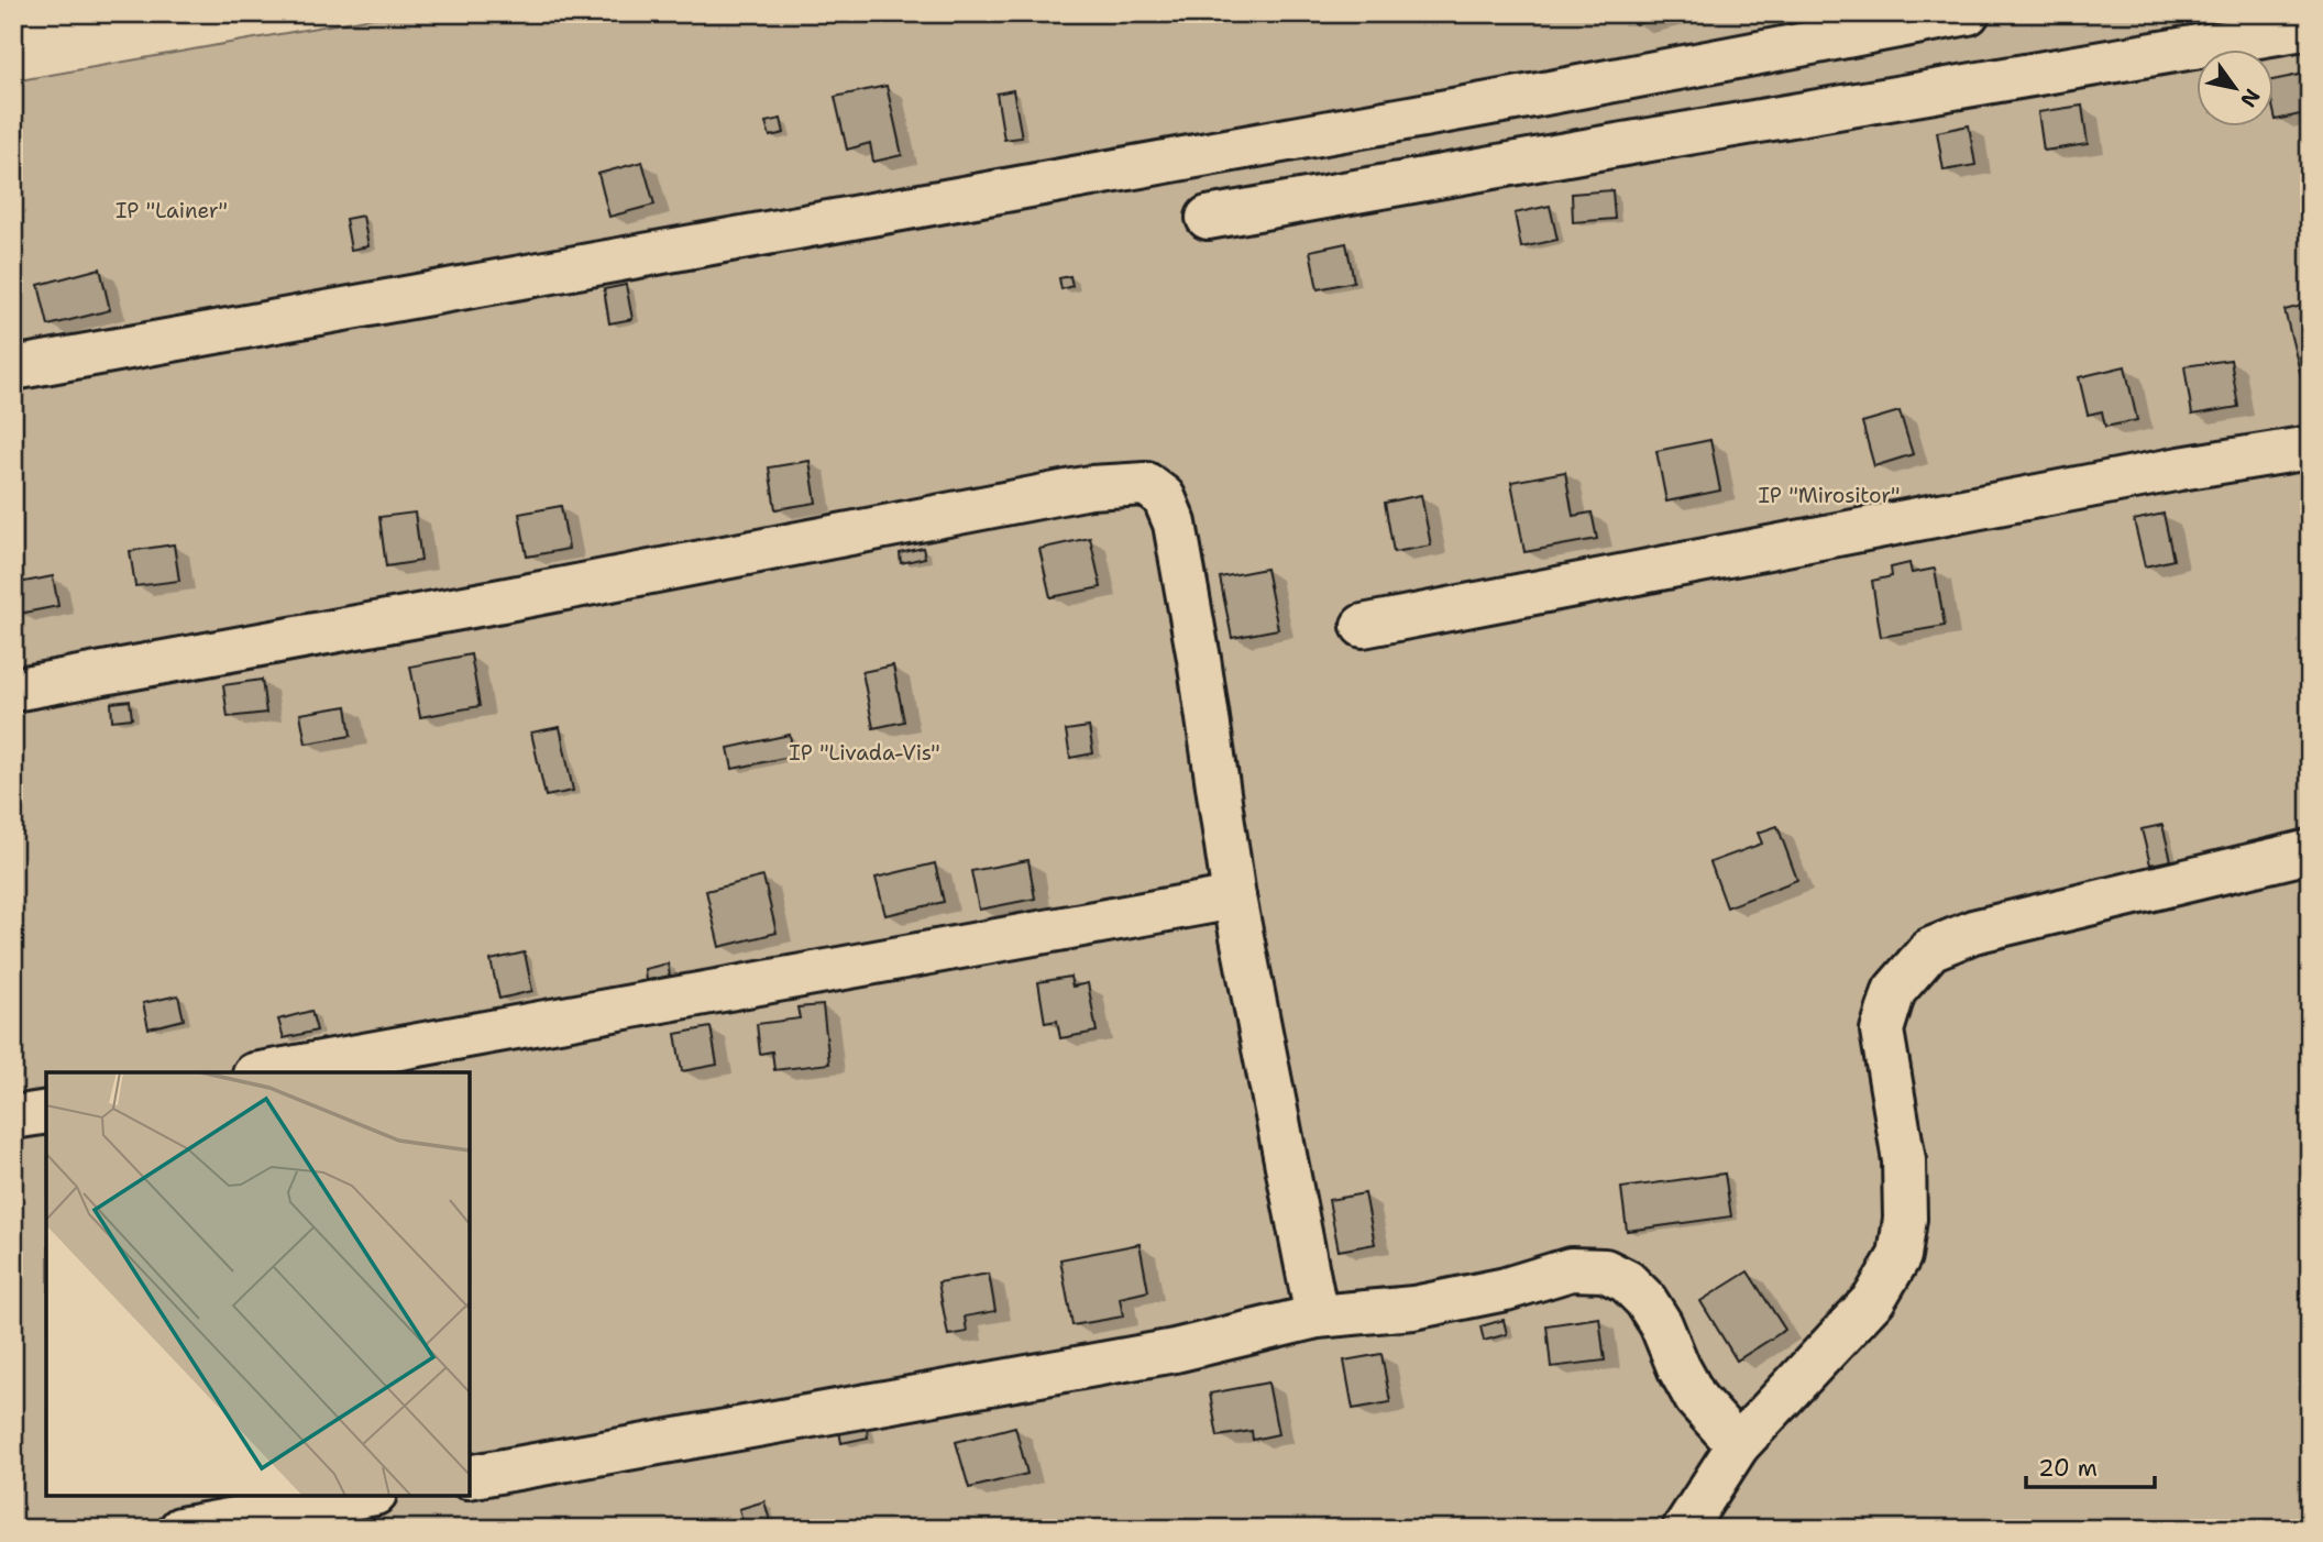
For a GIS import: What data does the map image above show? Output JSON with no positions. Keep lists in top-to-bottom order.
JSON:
{
  "parks": ["IP \"Lainer\"", "IP \"Mirositor\"", "IP \"Livada-Vis\""],
  "scale_bar": "20 m",
  "north": "bottom right"
}
